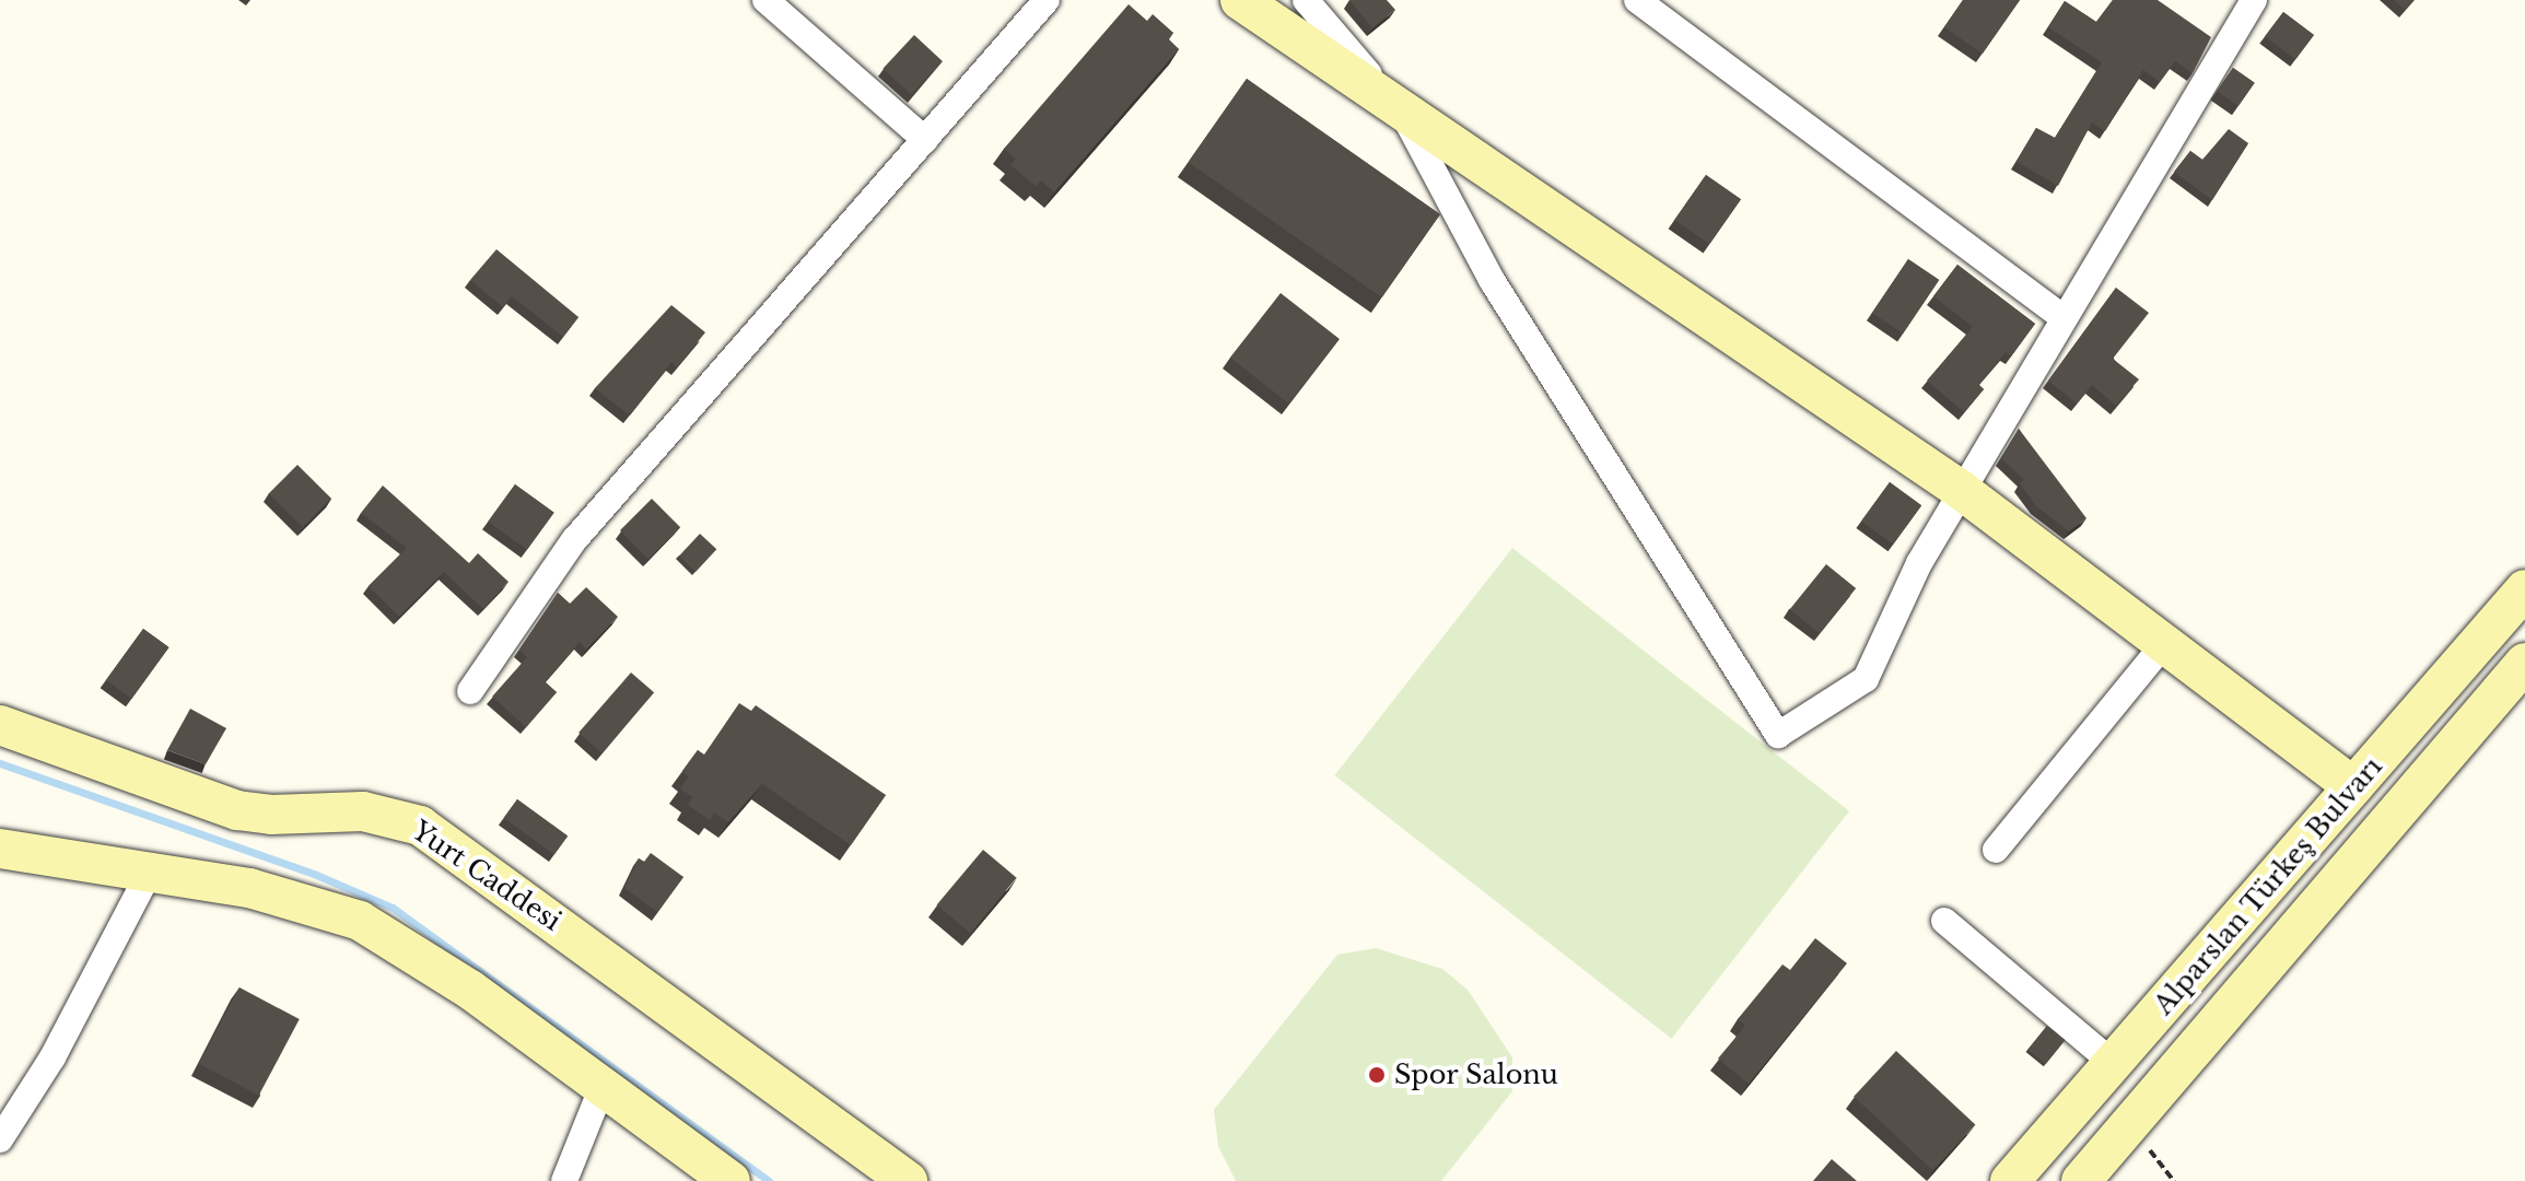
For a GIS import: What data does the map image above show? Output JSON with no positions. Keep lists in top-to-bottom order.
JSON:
{
  "streets": {
    "street": ["Yurt Caddesi", "Alparslan Türkeş Bulvarı"]
  },
  "places": ["Spor Salonu"]
}
